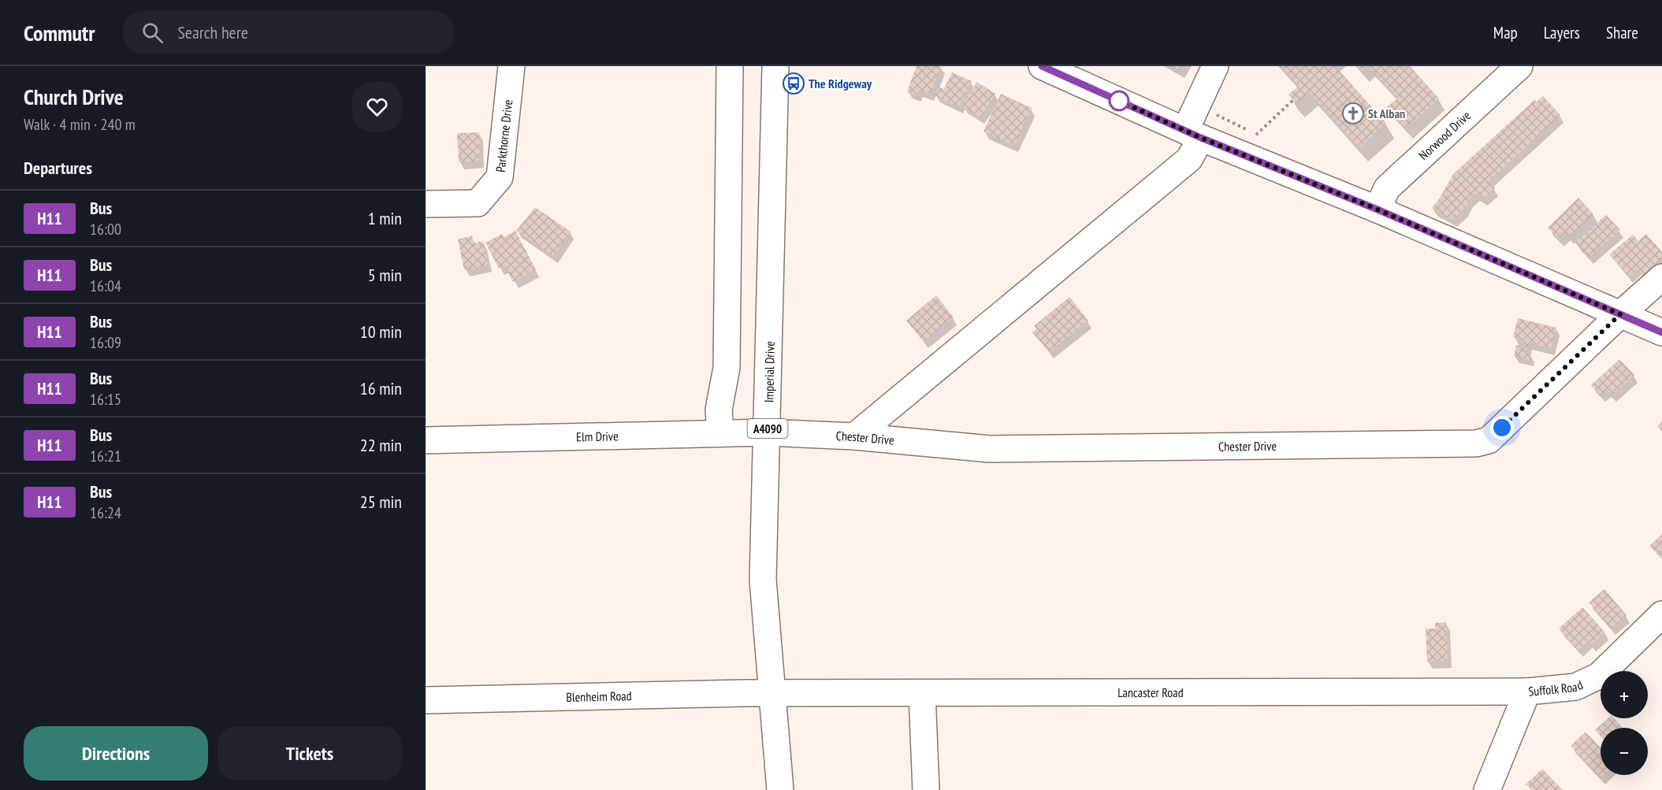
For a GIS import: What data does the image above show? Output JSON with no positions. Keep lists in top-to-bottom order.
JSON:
{
  "streets": {
    "street": [
      "Norwood Drive",
      "Parkthorne Drive",
      "Imperial Drive",
      "A4090",
      "Elm Drive",
      "Chester Drive",
      "Suffolk Road",
      "Lancaster Road",
      "Blenheim Road"
    ]
  },
  "crossings": [
    ["Imperial Drive", "Elm Drive"],
    ["Imperial Drive", "Chester Drive"],
    ["Imperial Drive", "Lancaster Road"],
    ["Imperial Drive", "Blenheim Road"],
    ["Elm Drive", "Chester Drive"],
    ["Suffolk Road", "Lancaster Road"],
    ["Lancaster Road", "Blenheim Road"]
  ],
  "places": {
    "bus stop": ["The Ridgeway"],
    "church": ["St Alban"]
  },
  "lines": ["bus line H11"],
  "page": {
    "header": "Commutr",
    "search": "Search here",
    "nav": ["Map", "Layers", "Share"],
    "heading": [
      ["Church Drive", "Walk · 4 min · 240 m"],
      "Departures"
    ],
    "list": [
      {
        "mark": "H11",
        "name": "Bus",
        "note": "16:00",
        "value": "1 min"
      },
      {
        "mark": "H11",
        "name": "Bus",
        "note": "16:04",
        "value": "5 min"
      },
      {
        "mark": "H11",
        "name": "Bus",
        "note": "16:09",
        "value": "10 min"
      },
      {
        "mark": "H11",
        "name": "Bus",
        "note": "16:15",
        "value": "16 min"
      },
      {
        "mark": "H11",
        "name": "Bus",
        "note": "16:21",
        "value": "22 min"
      },
      {
        "mark": "H11",
        "name": "Bus",
        "note": "16:24",
        "value": "25 min"
      }
    ],
    "map_buttons": ["+", "−"],
    "buttons": ["Directions", "Tickets"]
  }
}
